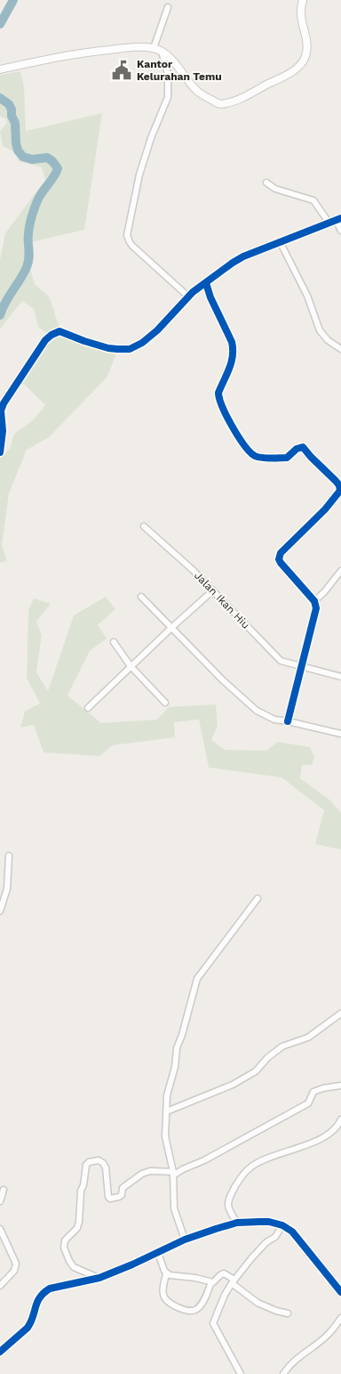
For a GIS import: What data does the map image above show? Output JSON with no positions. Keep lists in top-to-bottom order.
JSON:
{
  "streets": {
    "street": ["Jalan Ikan Hiu"]
  },
  "places": {
    "public building": ["Kantor Kelurahan Temu"]
  }
}
